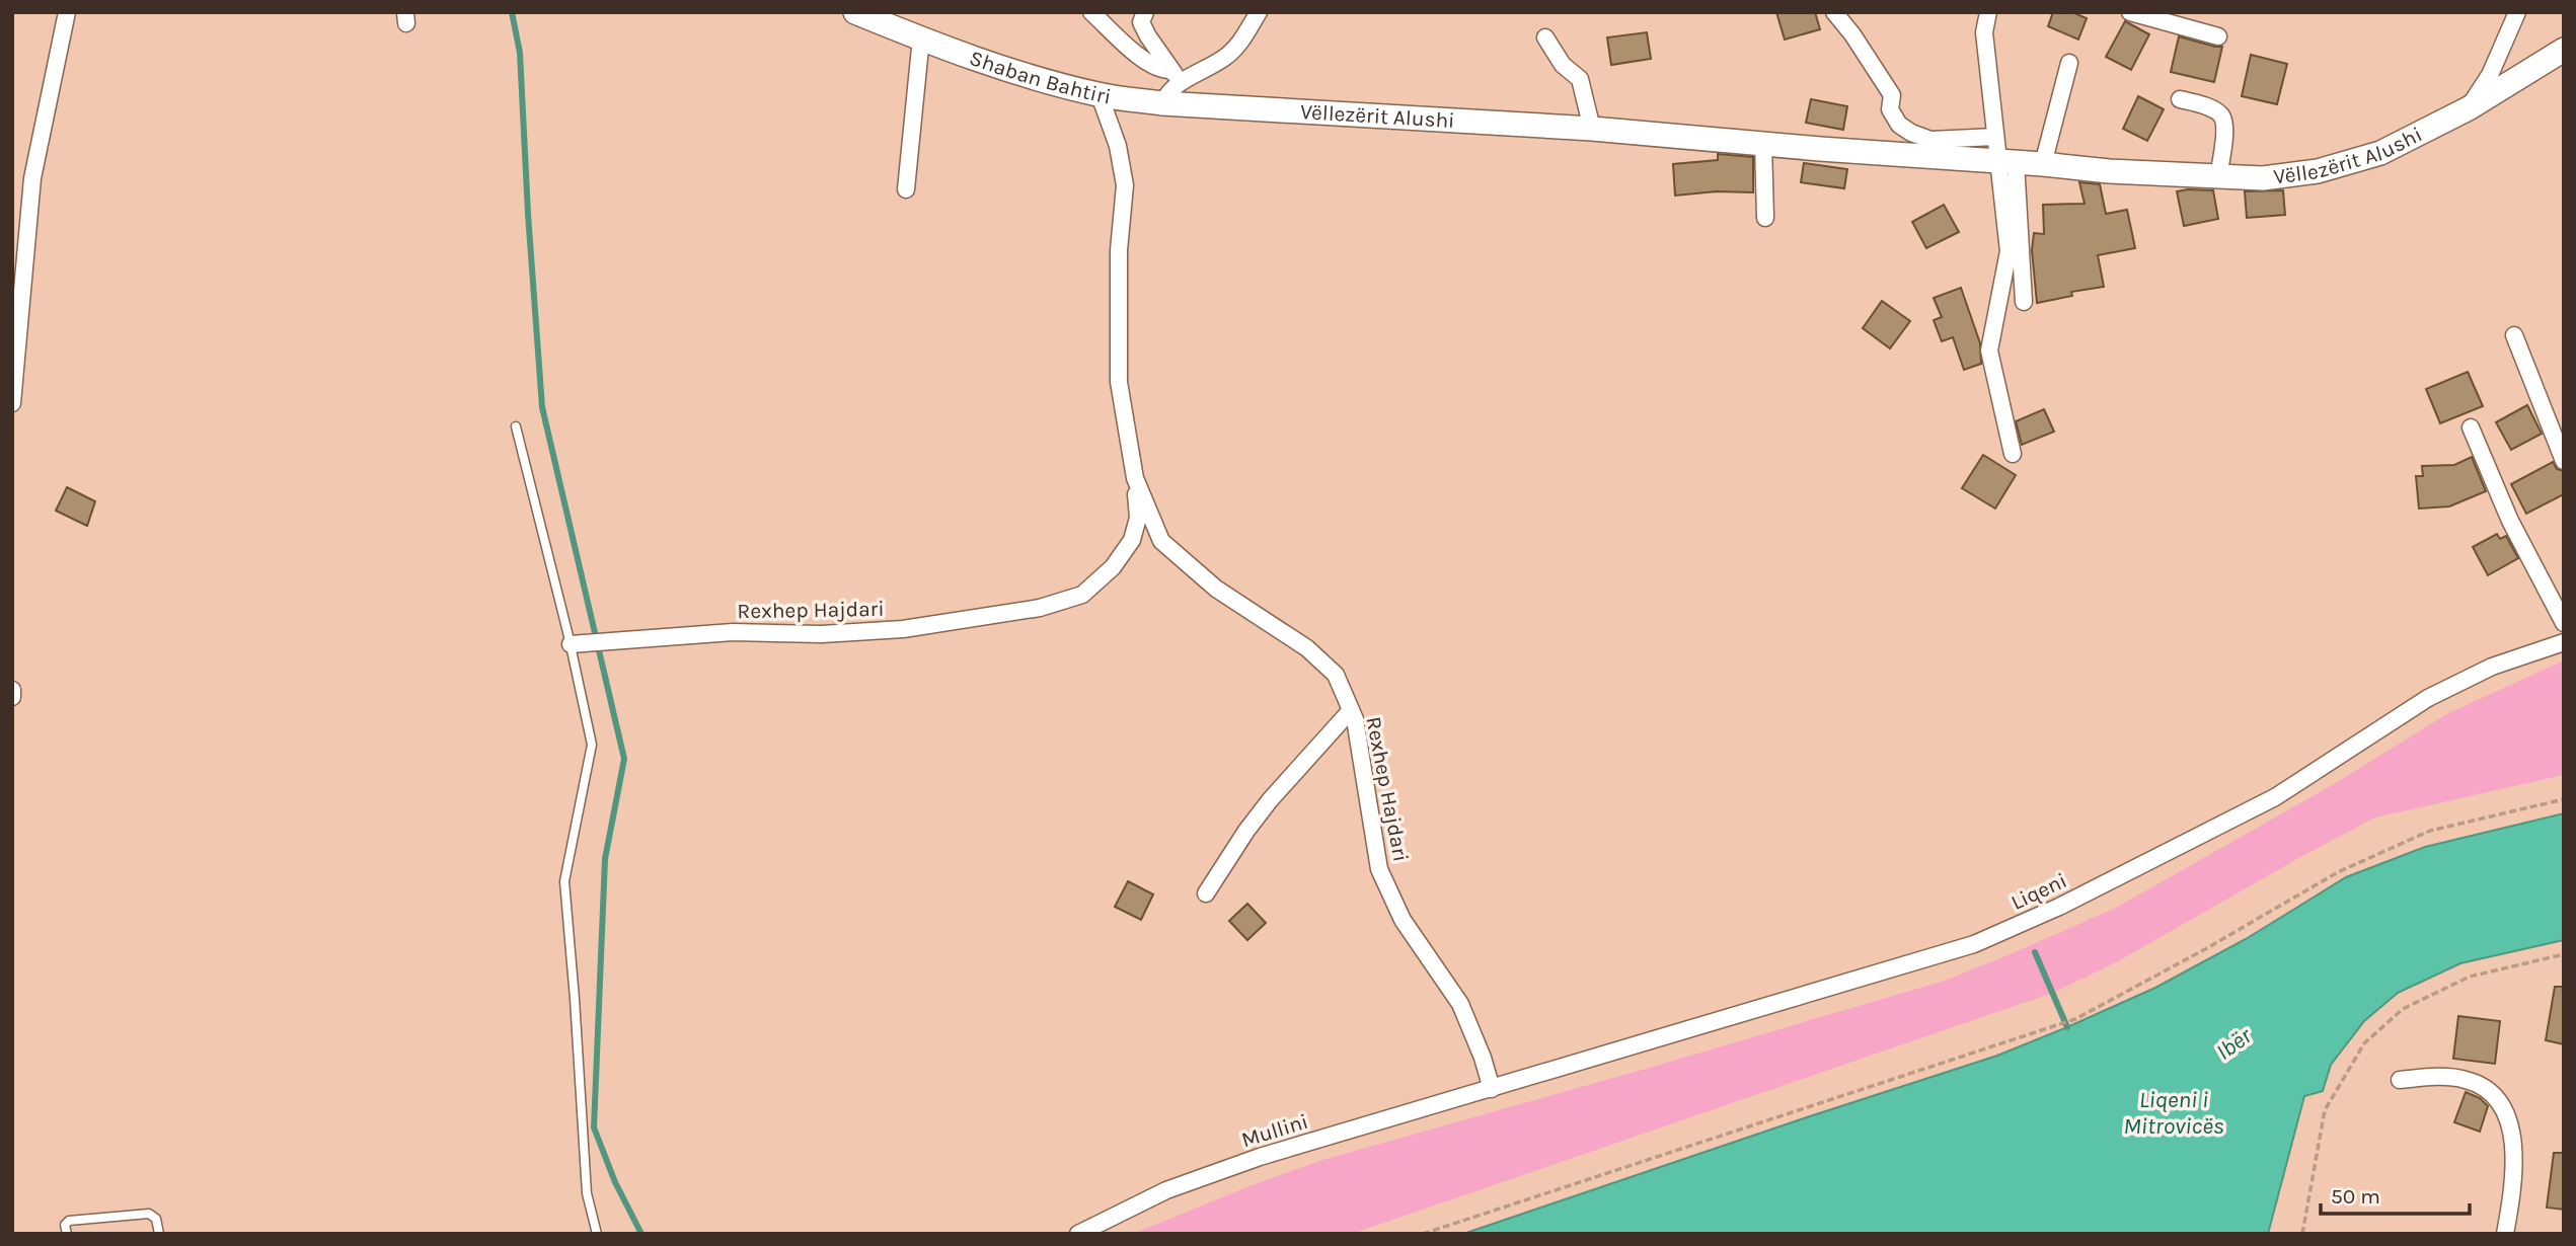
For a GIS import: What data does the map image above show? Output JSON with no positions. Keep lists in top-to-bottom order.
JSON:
{
  "streets": {
    "main road": ["Shaban Bahtiri", "Vëllezërit Alushi"],
    "street": ["Rexhep Hajdari", "Liqeni", "Mullini"]
  },
  "crossings": [
    ["Shaban Bahtiri", "Vëllezërit Alushi"],
    ["Shaban Bahtiri", "Rexhep Hajdari"],
    ["Rexhep Hajdari", "Liqeni"],
    ["Rexhep Hajdari", "Mullini"],
    ["Liqeni", "Mullini"]
  ],
  "water": ["Ibër", "Liqeni i Mitrovicës"],
  "scale_bar": "50 m"
}
